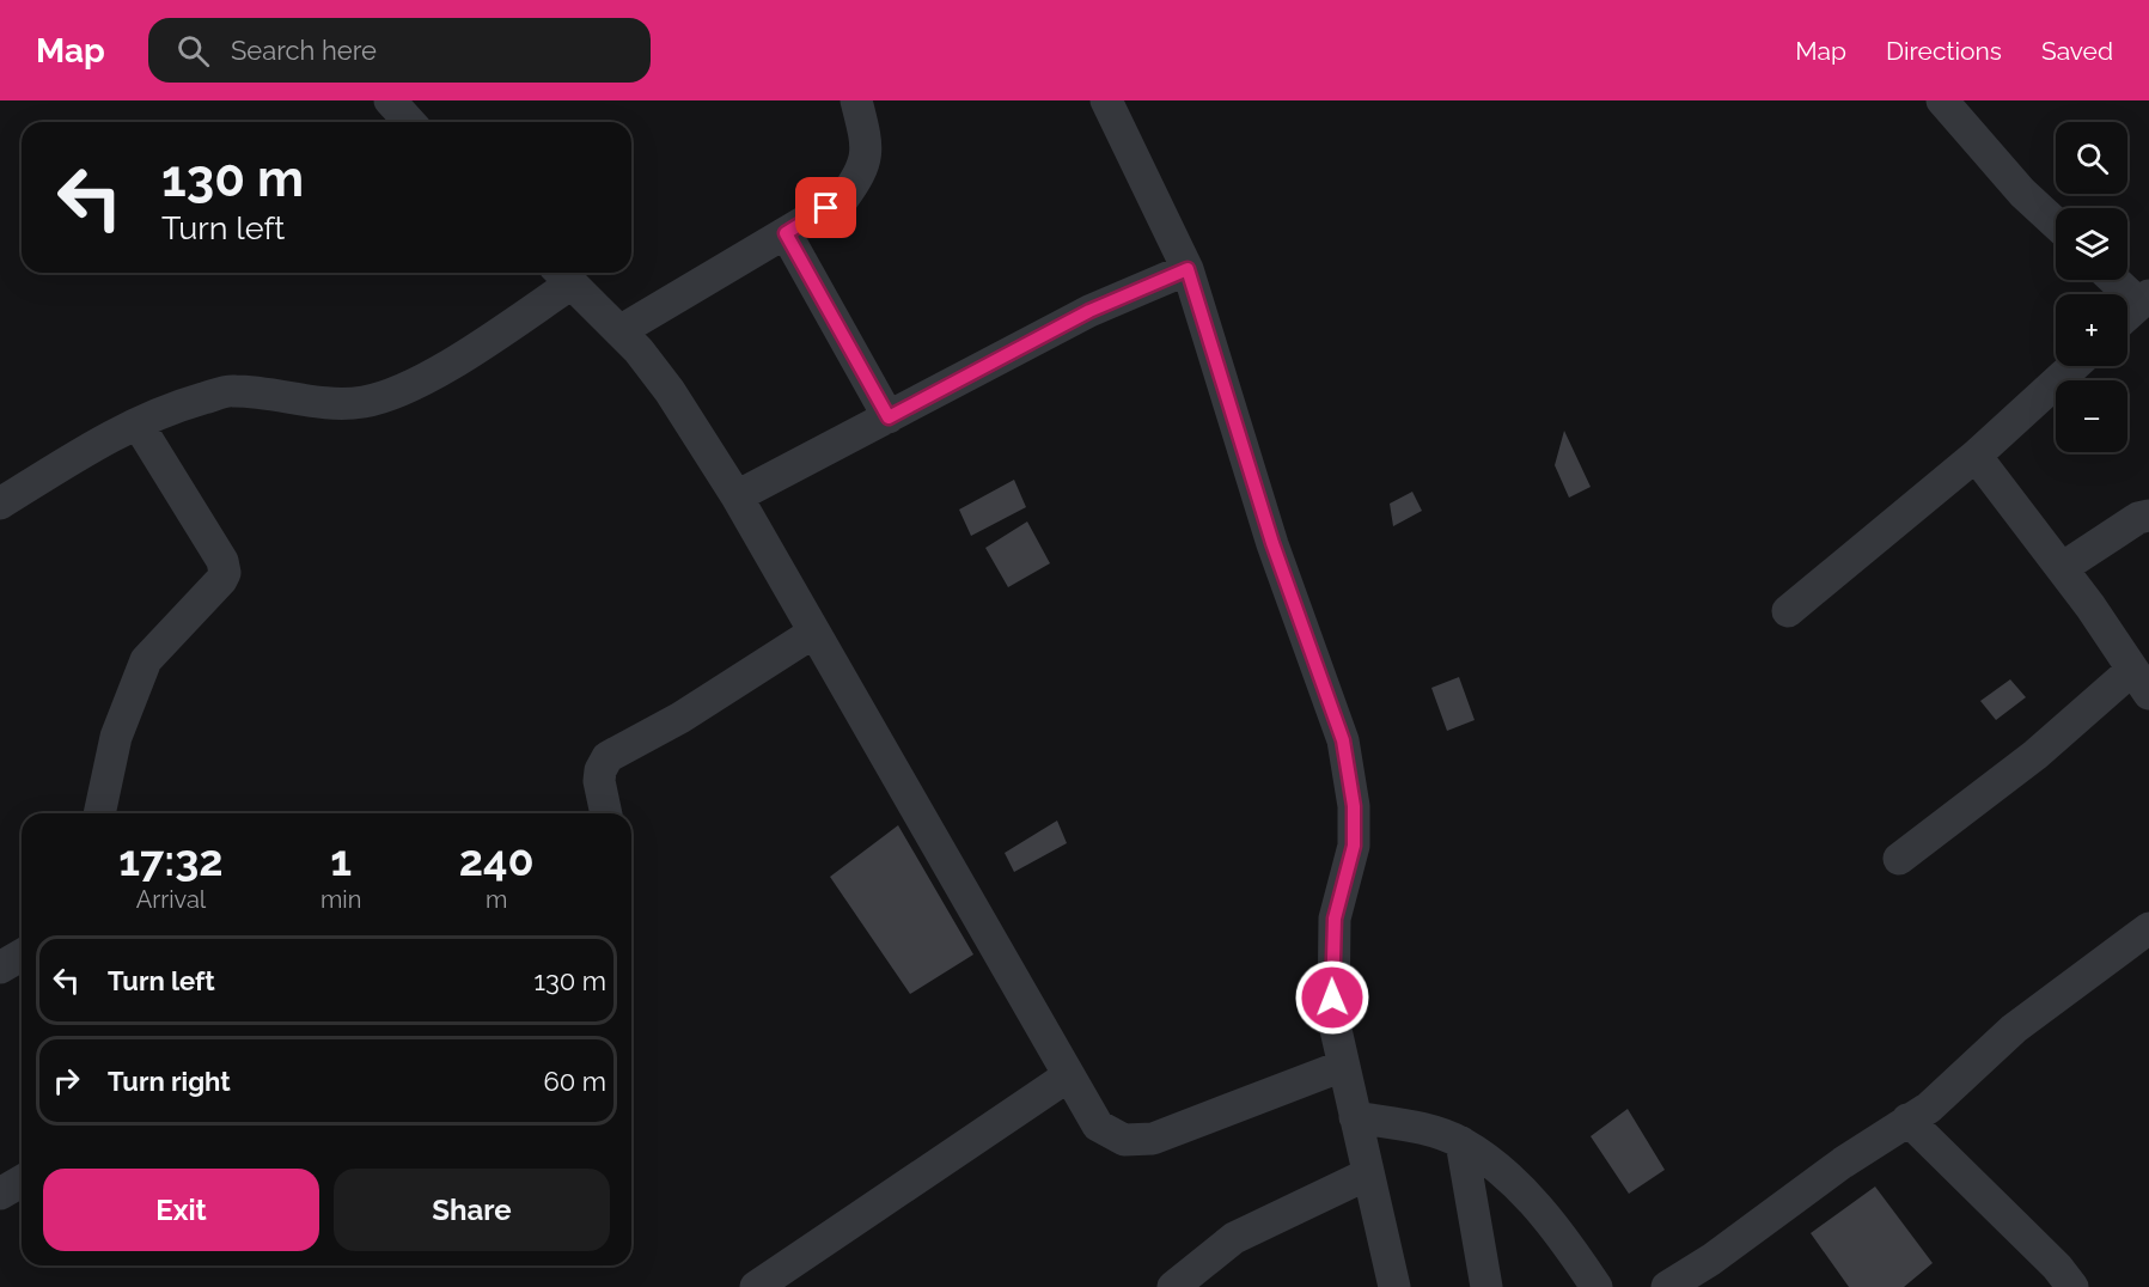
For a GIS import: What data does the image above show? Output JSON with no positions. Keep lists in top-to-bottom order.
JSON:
{
  "page": {
    "header": "Map",
    "search": "Search here",
    "nav": ["Map", "Directions", "Saved"],
    "map_buttons": ["+", "−"],
    "turn": ["130 m", "Turn left"],
    "eta": [
      "17:32",
      "Arrival",
      "1",
      "min",
      "240",
      "m"
    ],
    "list": [
      {
        "name": "Turn left",
        "value": "130 m"
      },
      {
        "name": "Turn right",
        "value": "60 m"
      }
    ],
    "buttons": ["Exit", "Share"]
  }
}
